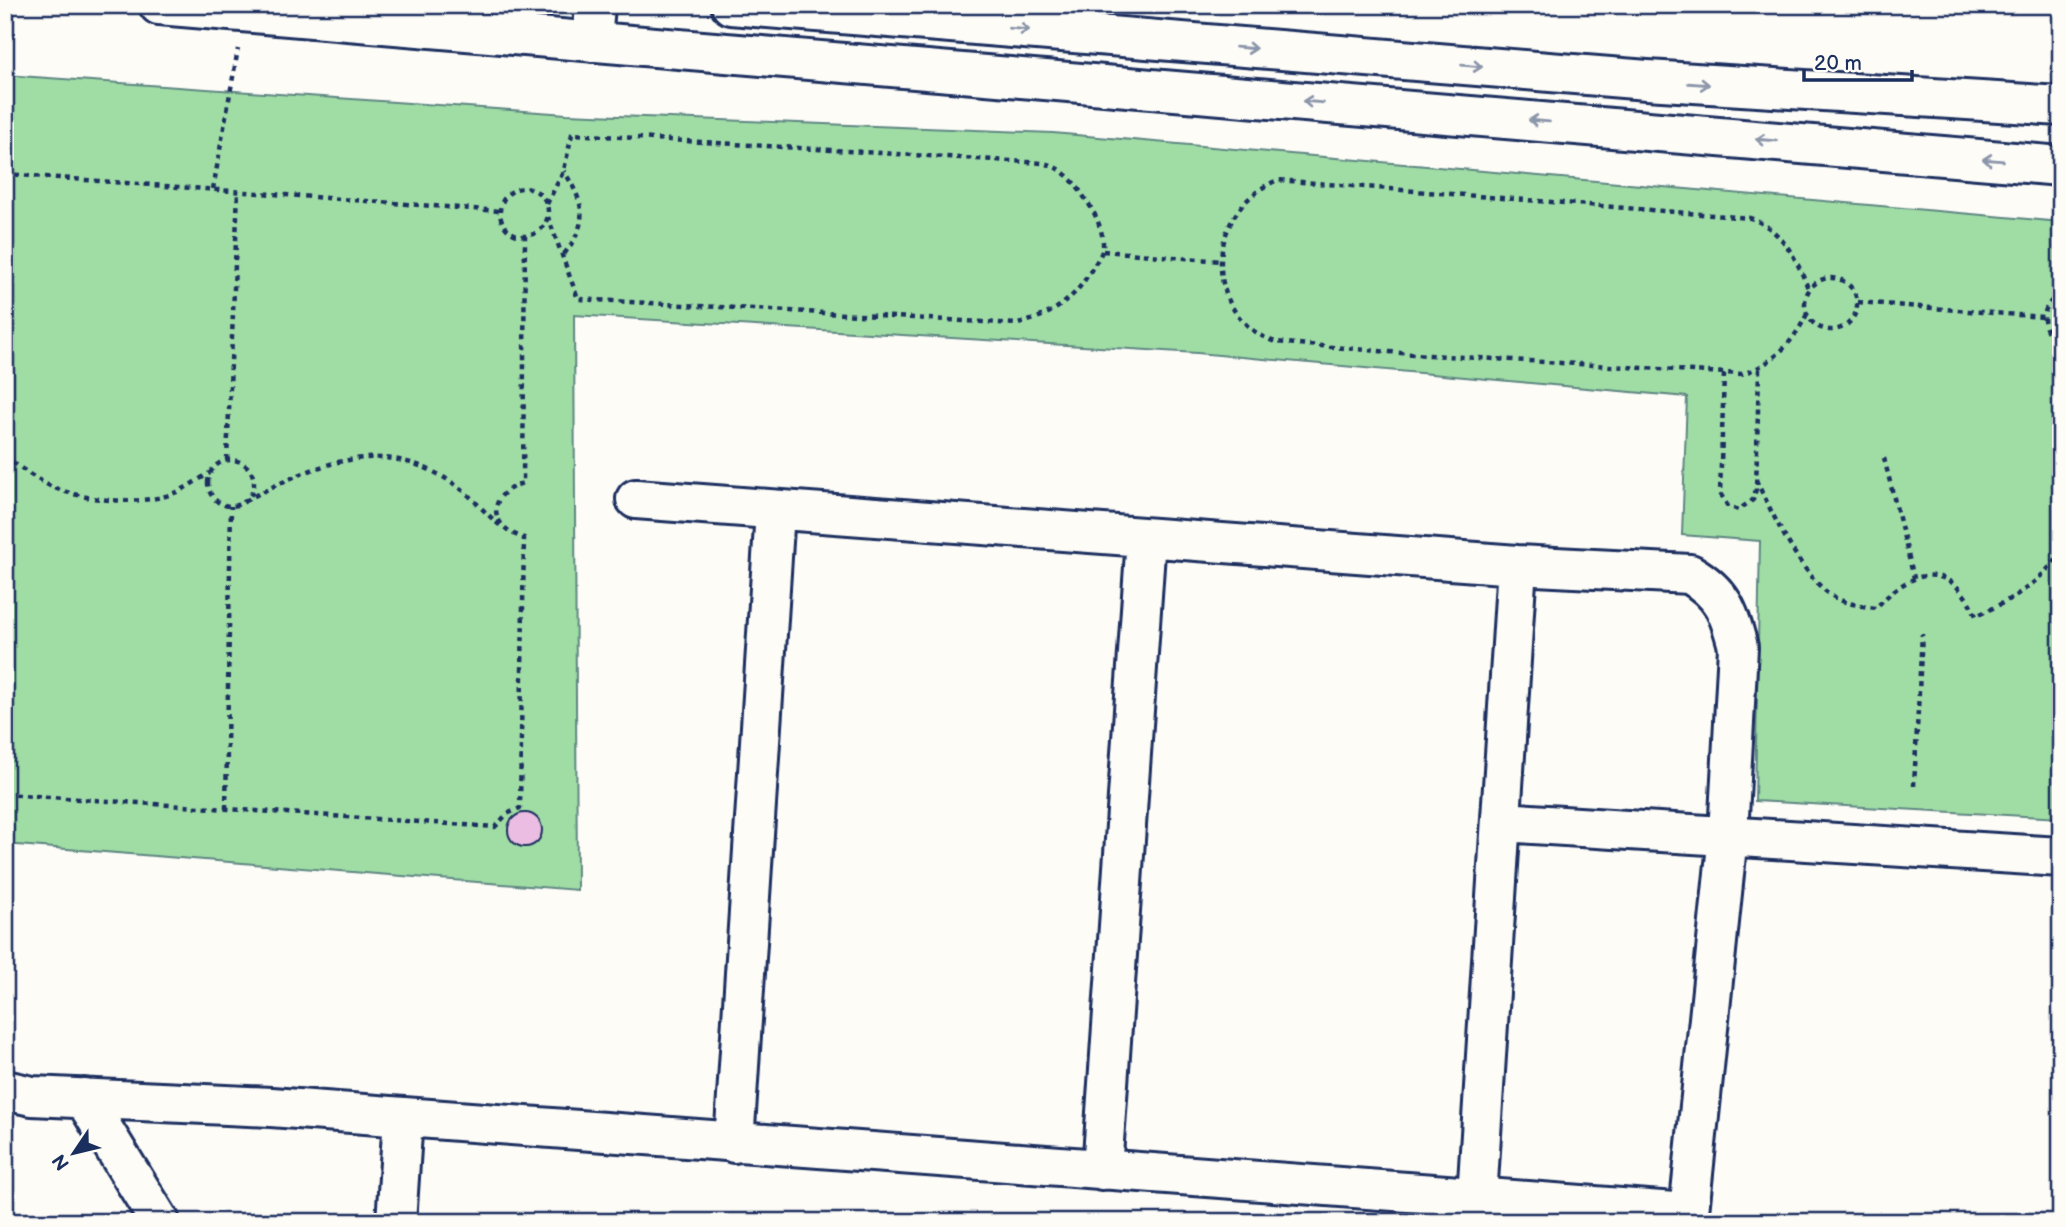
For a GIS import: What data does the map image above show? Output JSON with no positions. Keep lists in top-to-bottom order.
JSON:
{
  "scale_bar": "20 m",
  "north": "bottom left"
}
